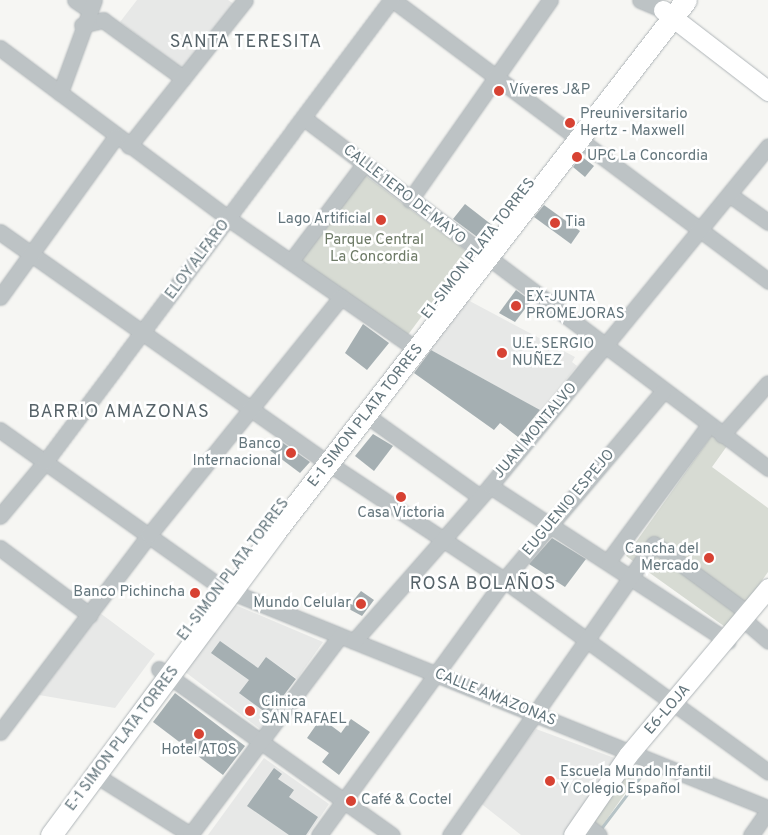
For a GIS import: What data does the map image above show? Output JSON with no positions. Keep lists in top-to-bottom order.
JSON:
{
  "streets": {
    "highway": ["E1-SIMON PLATA TORRES", "E-1 SIMON PLATA TORRES"],
    "main road": ["E6-LOJA"],
    "street": [
      "CALLE 1ERO DE MAYO",
      "ELOY ALFARO",
      "JUAN MONTALVO",
      "EUGUENIO ESPEJO",
      "CALLE AMAZONAS"
    ]
  },
  "crossings": [
    ["CALLE 1ERO DE MAYO", "E1-SIMON PLATA TORRES"],
    ["CALLE 1ERO DE MAYO", "ELOY ALFARO"],
    ["CALLE 1ERO DE MAYO", "E-1 SIMON PLATA TORRES"],
    ["CALLE 1ERO DE MAYO", "JUAN MONTALVO"],
    ["CALLE 1ERO DE MAYO", "EUGUENIO ESPEJO"],
    ["E1-SIMON PLATA TORRES", "E-1 SIMON PLATA TORRES"],
    ["E1-SIMON PLATA TORRES", "CALLE AMAZONAS"],
    ["ELOY ALFARO", "CALLE AMAZONAS"],
    ["JUAN MONTALVO", "CALLE AMAZONAS"],
    ["EUGUENIO ESPEJO", "CALLE AMAZONAS"],
    ["CALLE AMAZONAS", "E6-LOJA"]
  ],
  "districts": ["SANTA TERESITA", "BARRIO AMAZONAS", "ROSA BOLAÑOS"],
  "parks": ["Parque Central La Concordia"],
  "places": [
    "Víveres J&P",
    "Preuniversitario Hertz - Maxwell",
    "UPC La Concordia",
    "Lago Artificial",
    "Tia",
    "EX-JUNTA PROMEJORAS",
    "U.E. SERGIO NUÑEZ",
    "Banco Internacional",
    "Casa Victoria",
    "Cancha del Mercado",
    "Banco Pichincha",
    "Mundo Celular",
    "Clinica SAN RAFAEL",
    "Hotel ATOS",
    "Escuela Mundo Infantil Y Colegio Español",
    "Café & Coctel"
  ]
}
